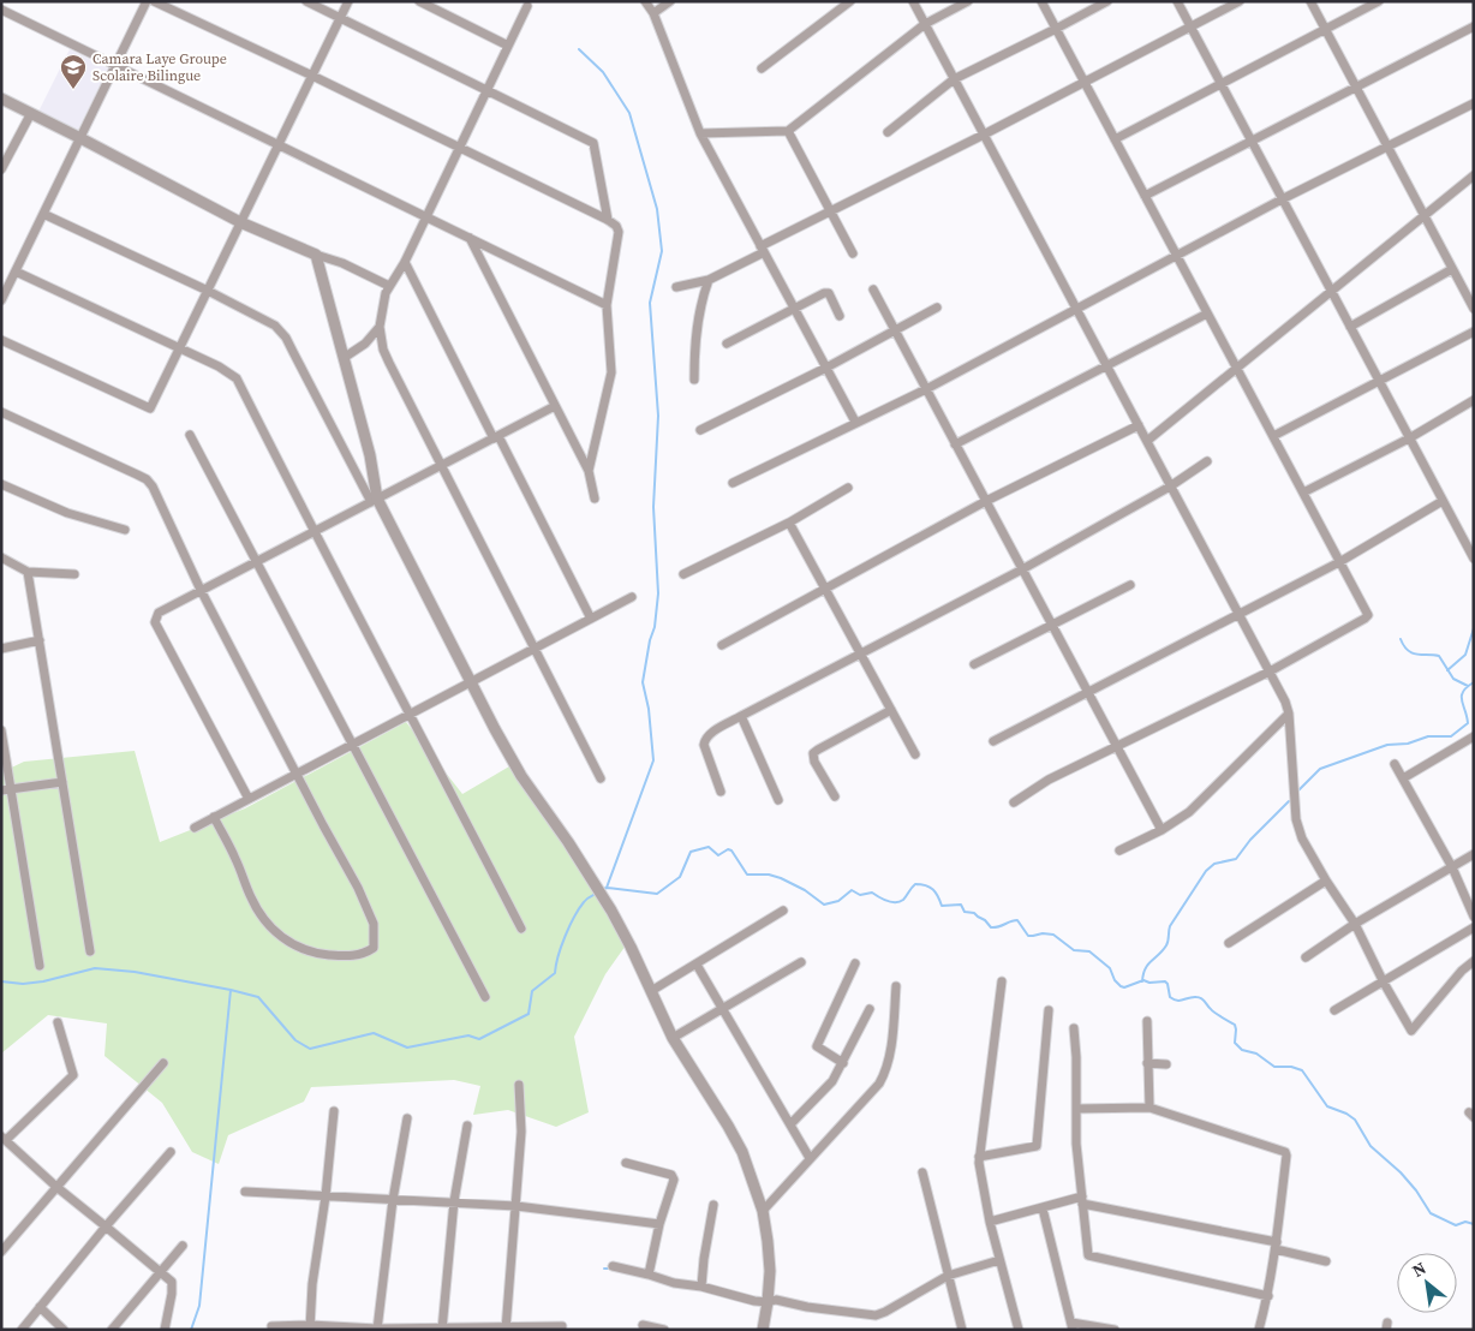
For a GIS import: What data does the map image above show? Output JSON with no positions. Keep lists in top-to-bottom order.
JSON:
{
  "places": {
    "school or university": ["Camara Laye Groupe Scolaire Bilingue"]
  },
  "north": "top left"
}
